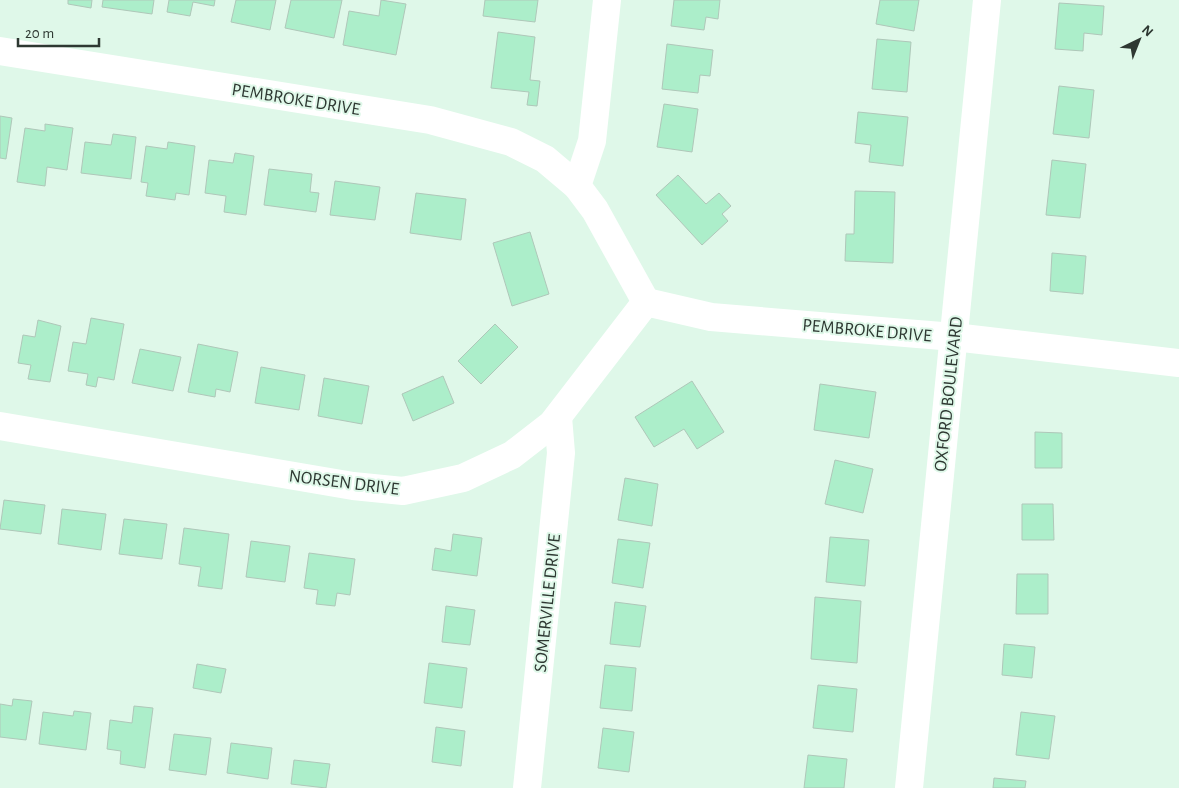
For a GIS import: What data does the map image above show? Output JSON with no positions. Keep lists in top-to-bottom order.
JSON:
{
  "streets": {
    "street": [
      "PEMBROKE DRIVE",
      "OXFORD BOULEVARD",
      "NORSEN DRIVE",
      "SOMERVILLE DRIVE"
    ]
  },
  "crossings": [
    ["PEMBROKE DRIVE", "OXFORD BOULEVARD"],
    ["PEMBROKE DRIVE", "NORSEN DRIVE"],
    ["NORSEN DRIVE", "SOMERVILLE DRIVE"]
  ],
  "scale_bar": "20 m",
  "north": "top right"
}
